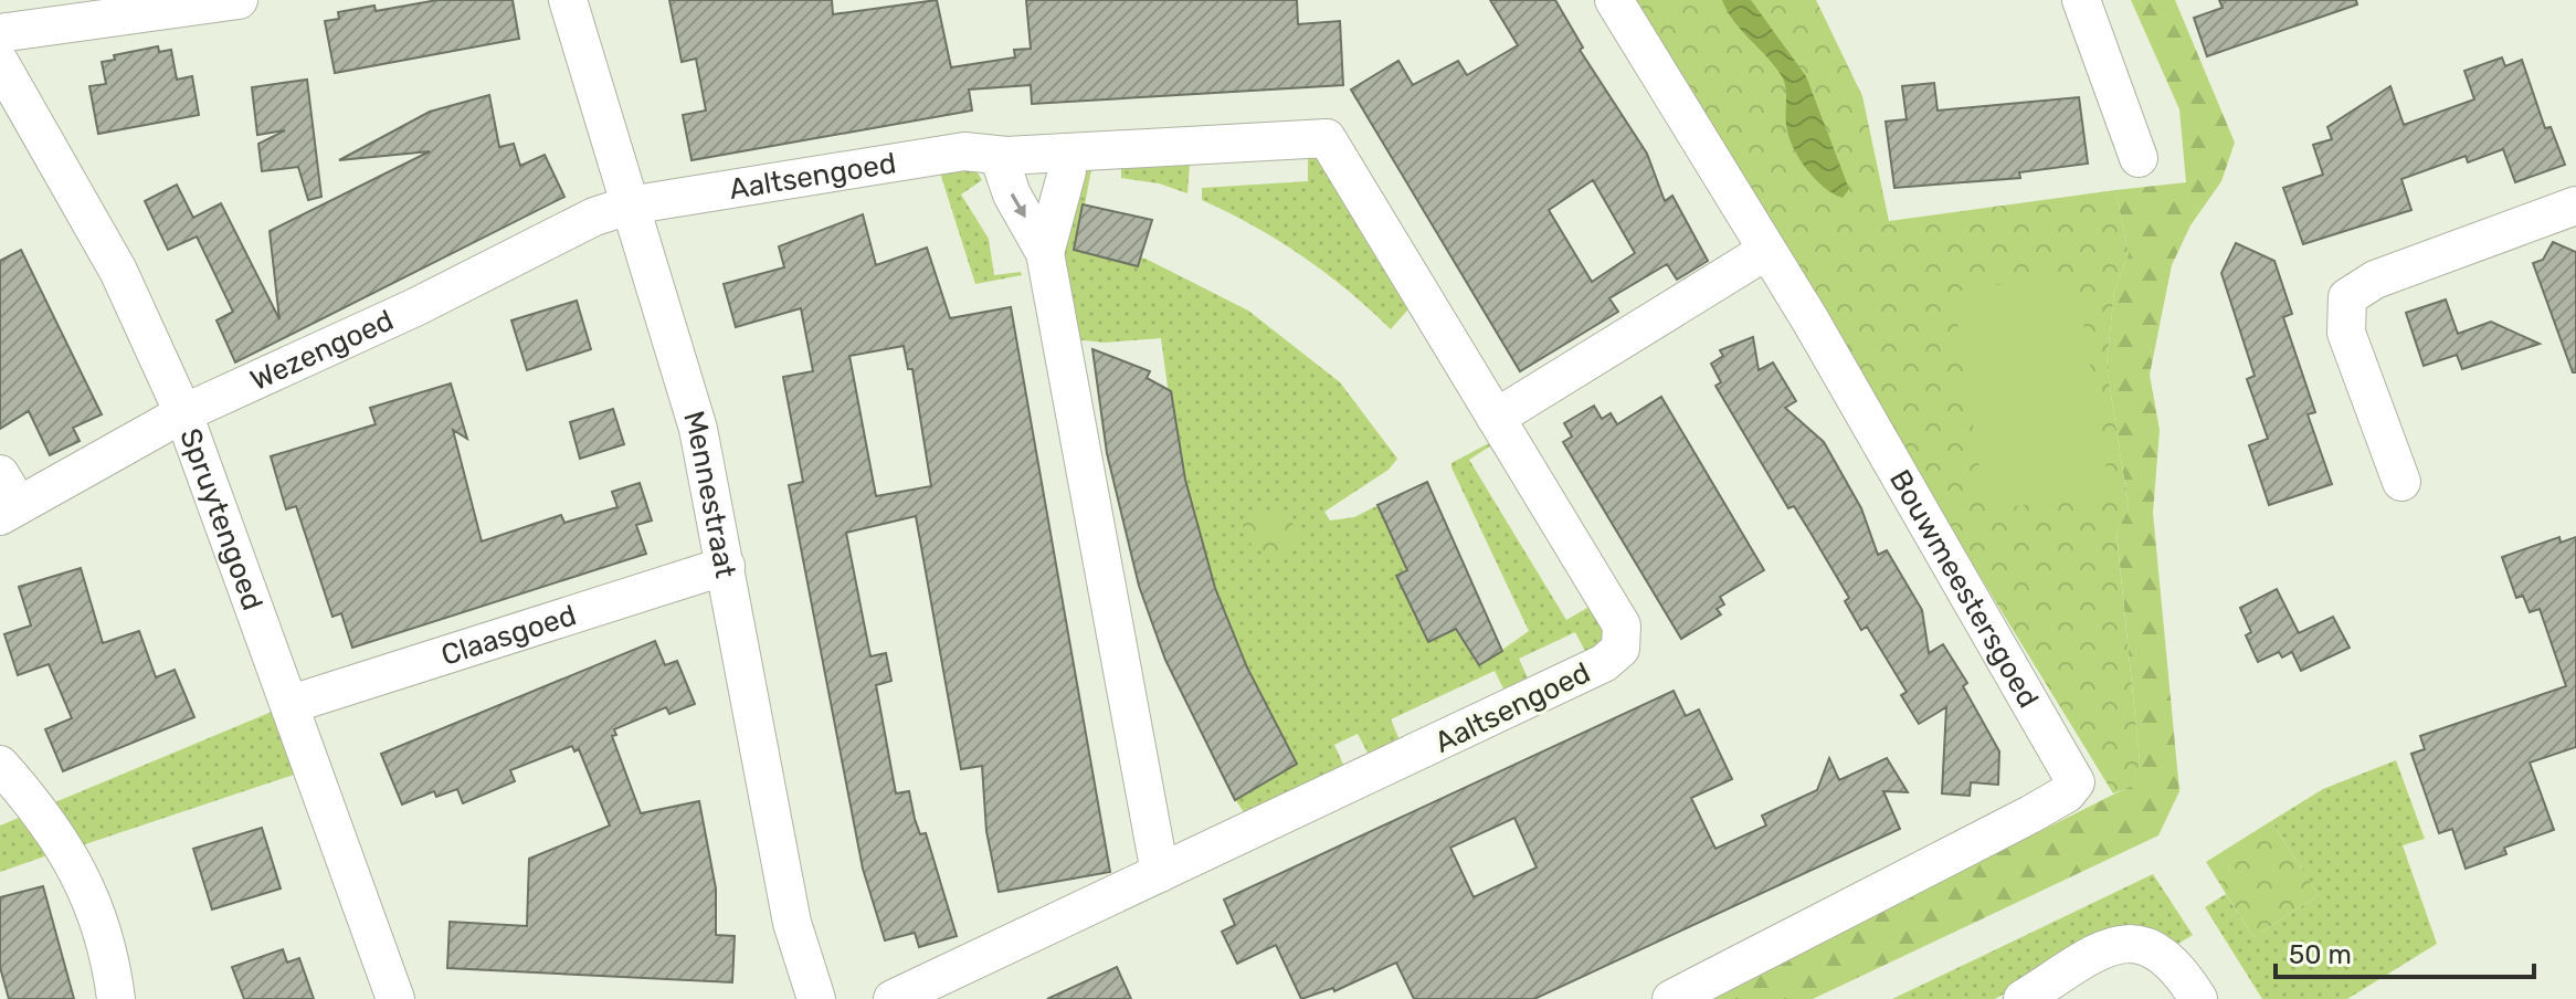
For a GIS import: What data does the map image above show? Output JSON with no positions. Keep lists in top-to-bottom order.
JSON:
{
  "streets": {
    "street": [
      "Aaltsengoed",
      "Wezengoed",
      "Mennestraat",
      "Spruytengoed",
      "Bouwmeestersgoed",
      "Claasgoed"
    ]
  },
  "crossings": [
    ["Aaltsengoed", "Wezengoed"],
    ["Aaltsengoed", "Mennestraat"],
    ["Wezengoed", "Mennestraat"],
    ["Wezengoed", "Spruytengoed"],
    ["Mennestraat", "Claasgoed"],
    ["Spruytengoed", "Claasgoed"]
  ],
  "scale_bar": "50 m"
}
